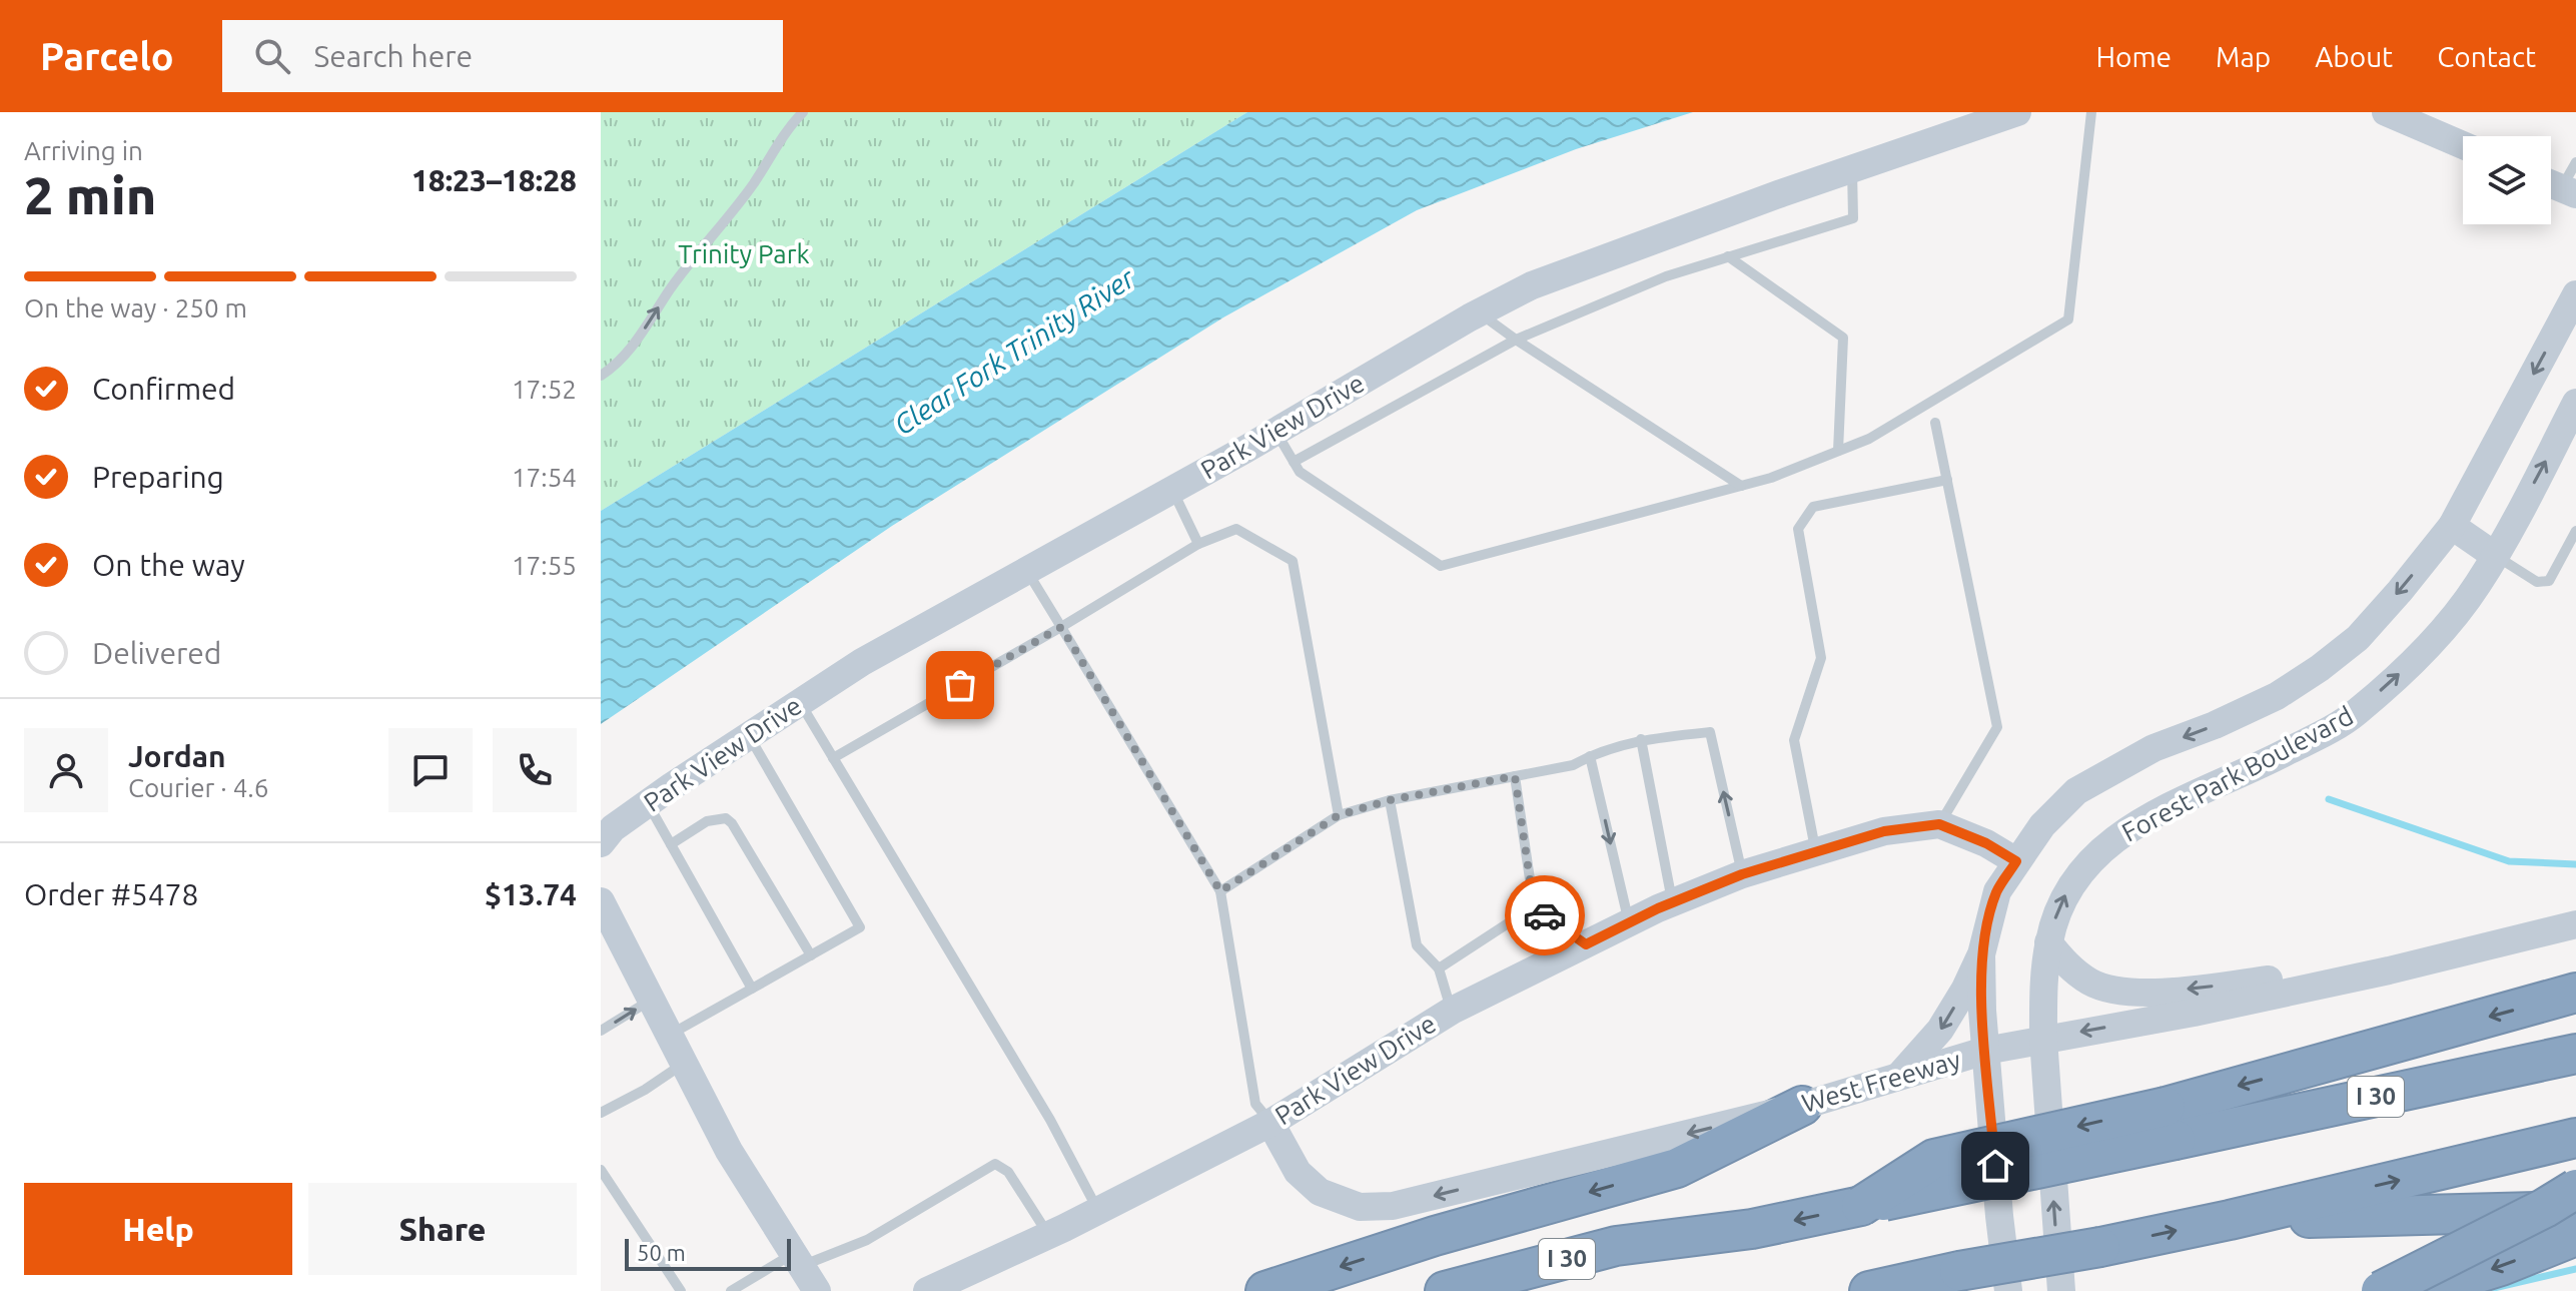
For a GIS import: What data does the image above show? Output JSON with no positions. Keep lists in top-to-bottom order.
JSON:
{
  "streets": {
    "highway": ["I 30"],
    "street": ["Park View Drive", "Forest Park Boulevard", "West Freeway"]
  },
  "crossings": [
    ["Park View Drive", "Forest Park Boulevard"],
    ["Park View Drive", "West Freeway"],
    ["Forest Park Boulevard", "West Freeway"]
  ],
  "water": ["Clear Fork Trinity River"],
  "parks": ["Trinity Park"],
  "scale_bar": "50 m",
  "page": {
    "header": "Parcelo",
    "search": "Search here",
    "nav": [
      "Home",
      "Map",
      "About",
      "Contact"
    ],
    "heading": ["2 min", "Arriving in", "18:23–18:28"],
    "panel": [
      "Jordan",
      "Courier · 4.6",
      "Order #5478",
      "$13.74"
    ],
    "bar": "On the way · 250 m",
    "list": [
      ["Confirmed", "17:52"],
      ["Preparing", "17:54"],
      ["On the way", "17:55"],
      "Delivered"
    ],
    "buttons": ["Help", "Share"],
    "scale": "50 m"
  }
}
